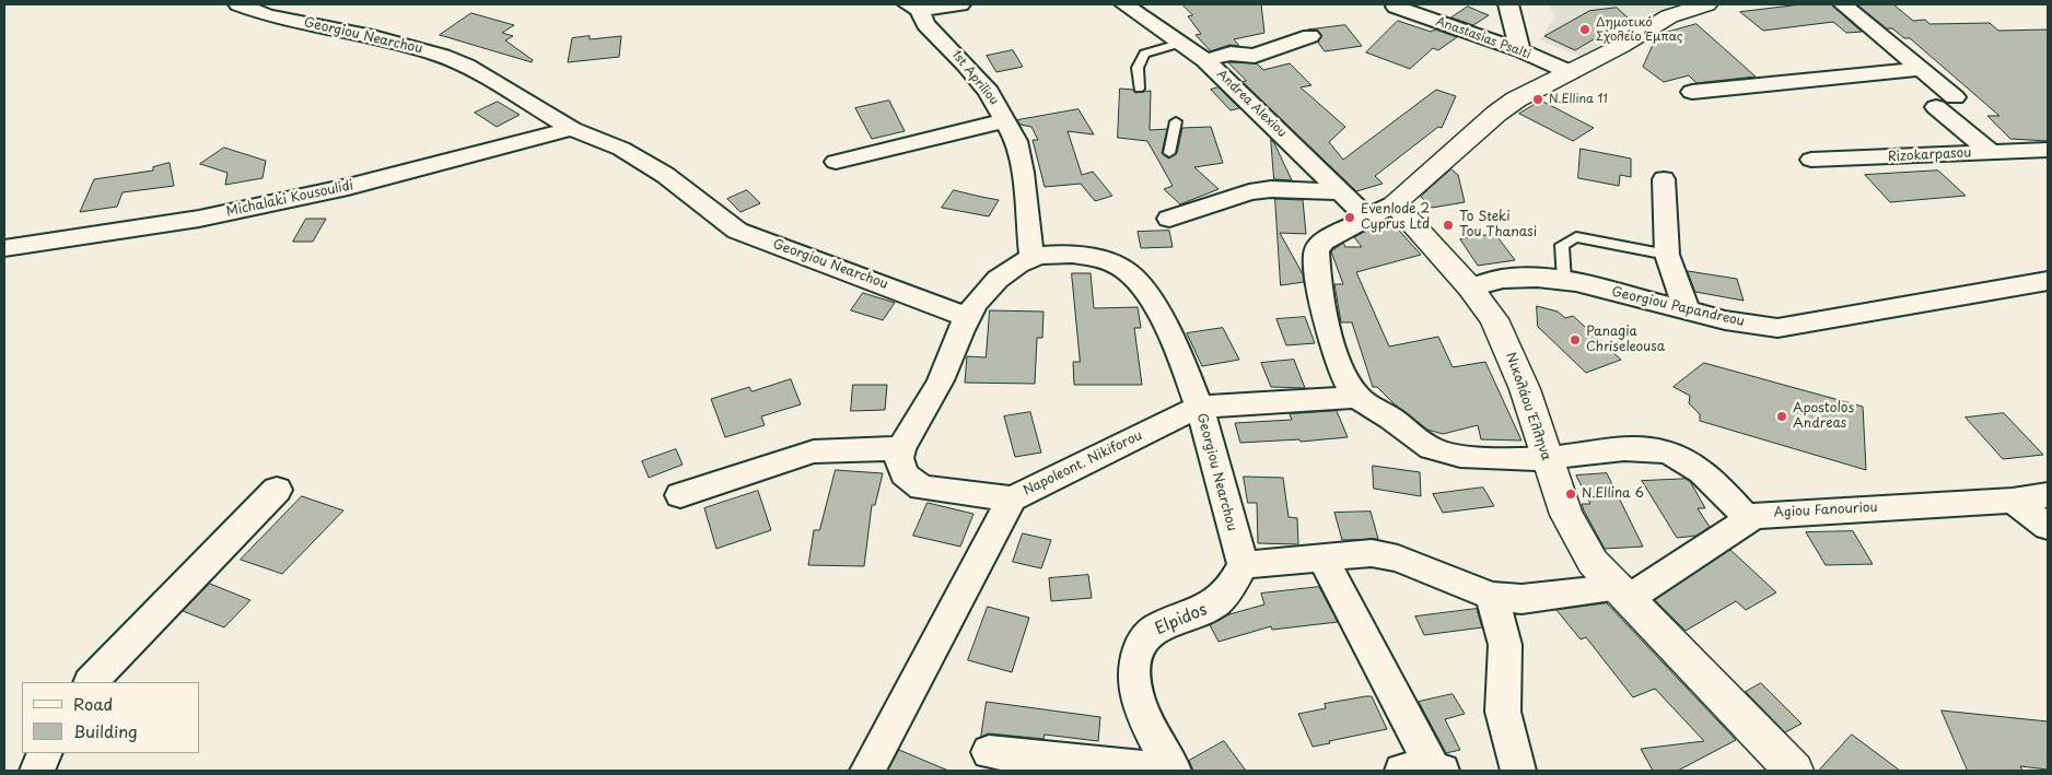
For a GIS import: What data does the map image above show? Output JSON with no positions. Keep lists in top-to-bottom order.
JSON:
{
  "streets": {
    "street": [
      "Georgiou Nearchou",
      "Anastasias Psalti",
      "1st Apriliou",
      "Andrea Alexiou",
      "Rizokarpasou",
      "Michalaki Kousoulidi",
      "Georgiou Papandreou",
      "Νικολάου Έλληνα",
      "Napoleont. Nikiforou",
      "Agiou Fanouriou",
      "Elpidos"
    ]
  },
  "crossings": [
    ["Georgiou Nearchou", "1st Apriliou"],
    ["Georgiou Nearchou", "Michalaki Kousoulidi"],
    ["Georgiou Nearchou", "Napoleont. Nikiforou"],
    ["Georgiou Nearchou", "Agiou Fanouriou"],
    ["Georgiou Nearchou", "Elpidos"],
    ["Andrea Alexiou", "Νικολάου Έλληνα"],
    ["Georgiou Papandreou", "Νικολάου Έλληνα"],
    ["Νικολάου Έλληνα", "Agiou Fanouriou"],
    ["Agiou Fanouriou", "Elpidos"]
  ],
  "places": [
    "Δημοτικό Σχολείο Έμπας",
    "N.Ellina 11",
    "Evenlode 2 Cyprus Ltd",
    "To Steki Tou Thanasi",
    "Panagia Chriseleousa",
    "Apostolos Andreas",
    "N.Ellina 6"
  ],
  "legend": ["Road", "Building"]
}
